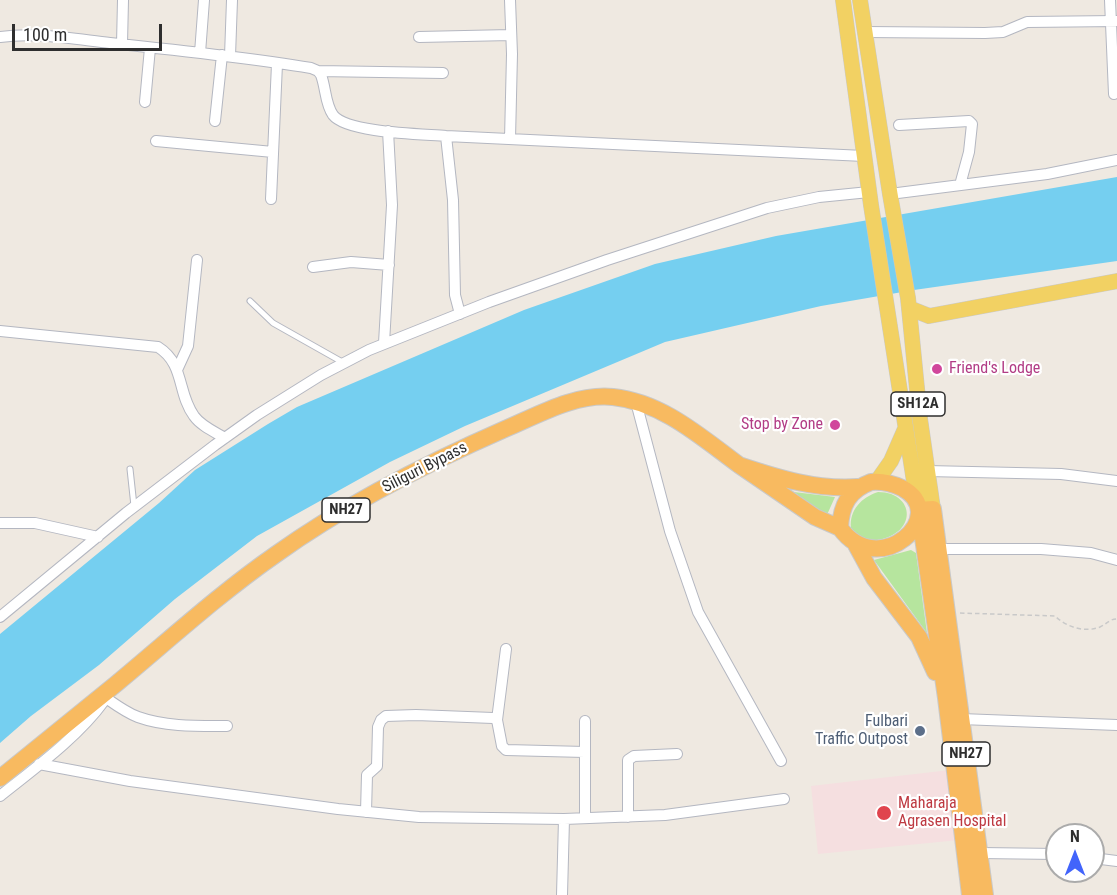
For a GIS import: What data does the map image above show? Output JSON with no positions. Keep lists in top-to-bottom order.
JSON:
{
  "streets": {
    "highway": ["Siliguri Bypass", "NH27"],
    "main road": ["SH12A"]
  },
  "crossings": [
    ["SH12A", "NH27"],
    ["Siliguri Bypass", "NH27"]
  ],
  "places": [
    "Friend's Lodge",
    "Stop by Zone",
    "Fulbari Traffic Outpost",
    "Maharaja Agrasen Hospital"
  ],
  "scale_bar": "100 m",
  "north": "top"
}
